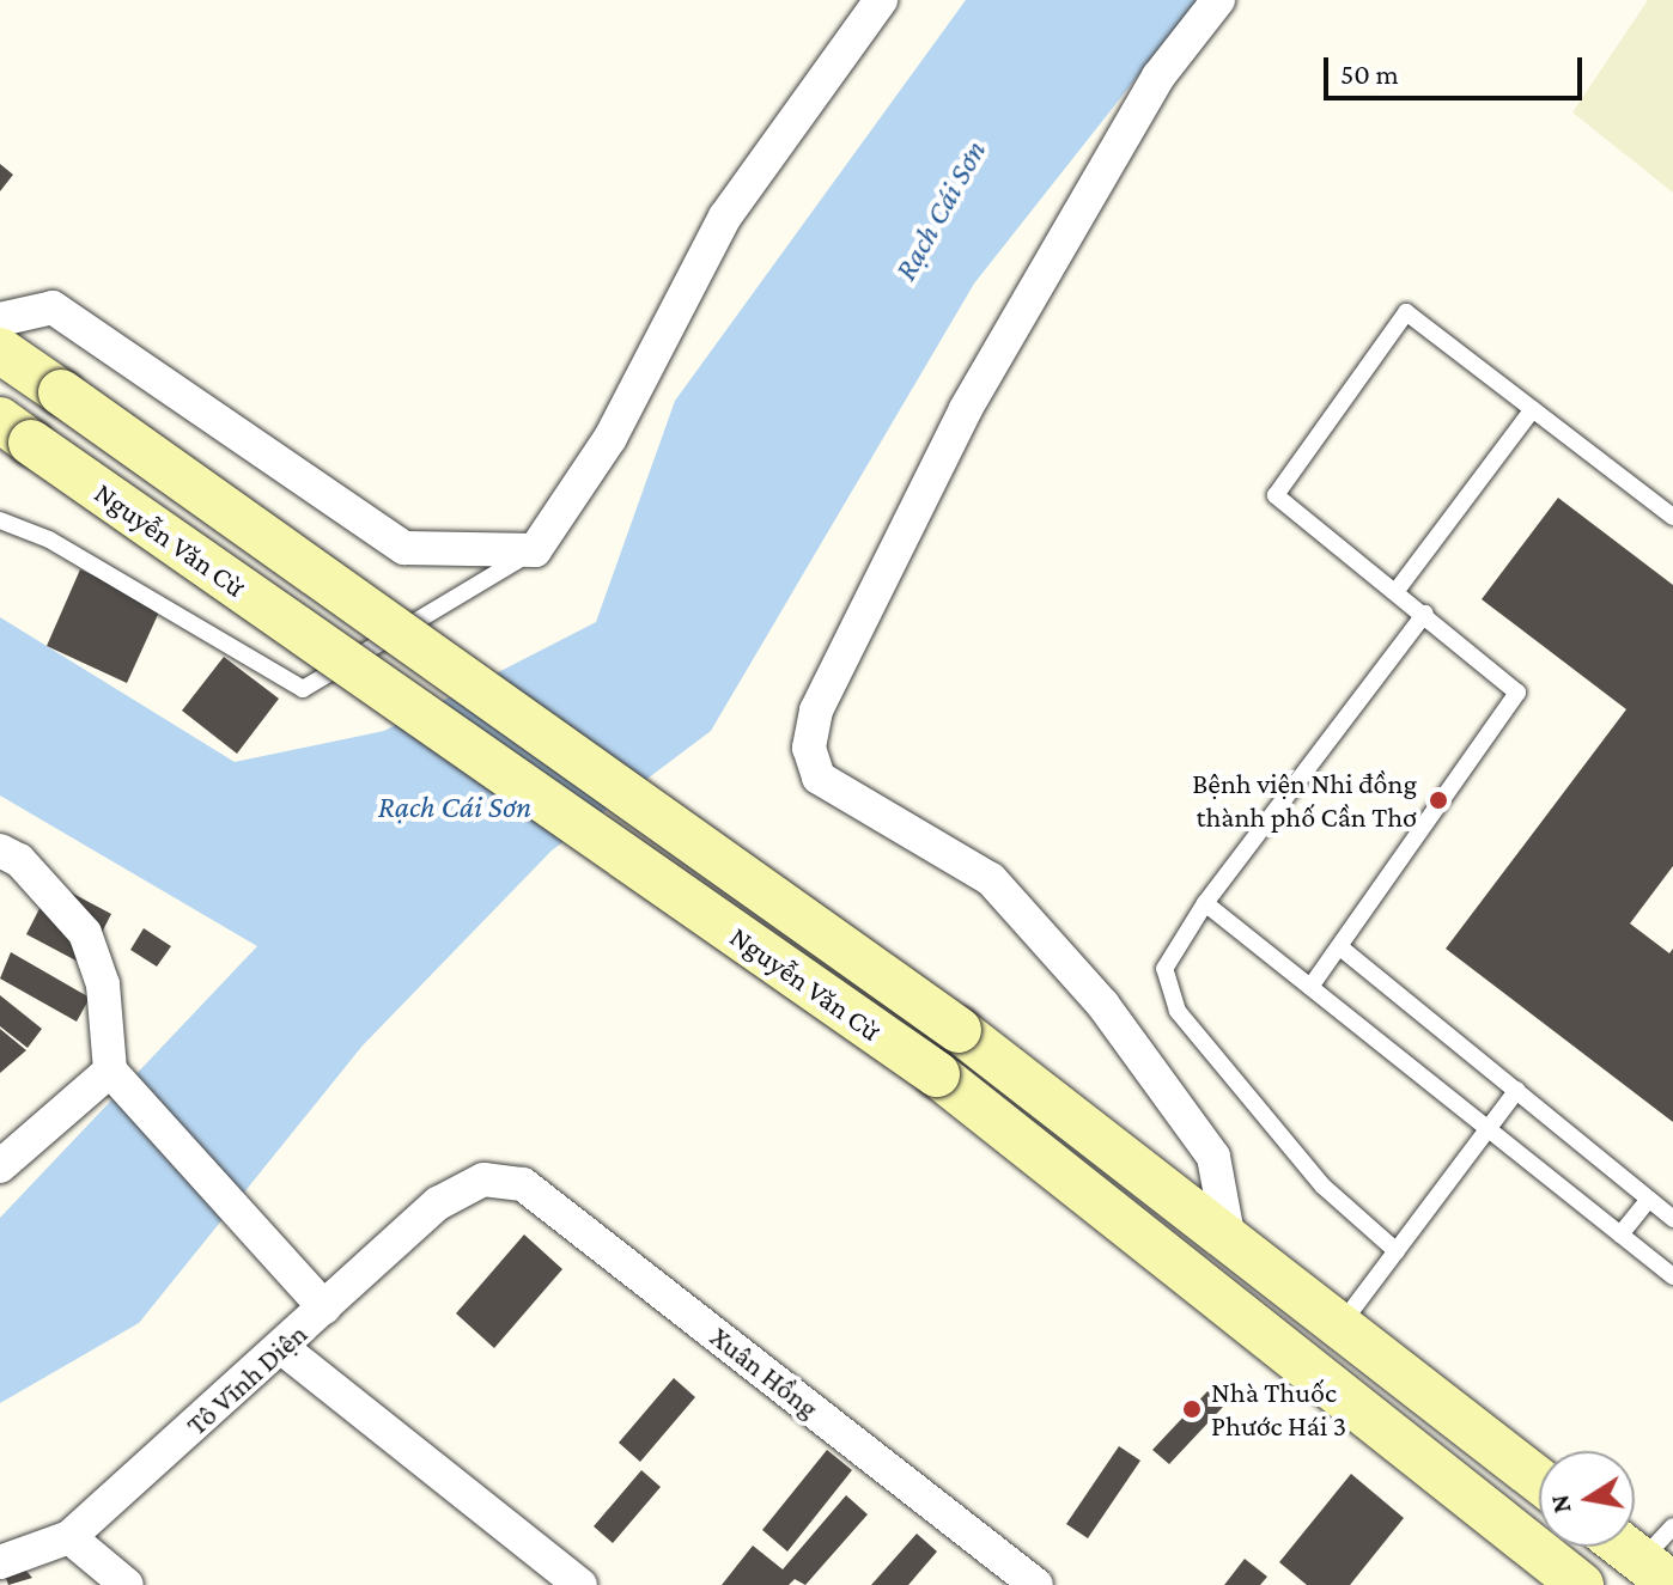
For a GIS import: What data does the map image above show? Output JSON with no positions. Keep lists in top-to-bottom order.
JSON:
{
  "streets": {
    "main road": ["Nguyễn Văn Cừ"],
    "street": ["Xuân Hồng", "Tô Vĩnh Diện"]
  },
  "crossings": [
    ["Xuân Hồng", "Tô Vĩnh Diện"]
  ],
  "water": ["Rạch Cái Sơn"],
  "places": ["Bệnh viện Nhi đồng thành phố Cần Thơ", "Nhà Thuốc Phước Hái 3"],
  "scale_bar": "50 m",
  "north": "left"
}
